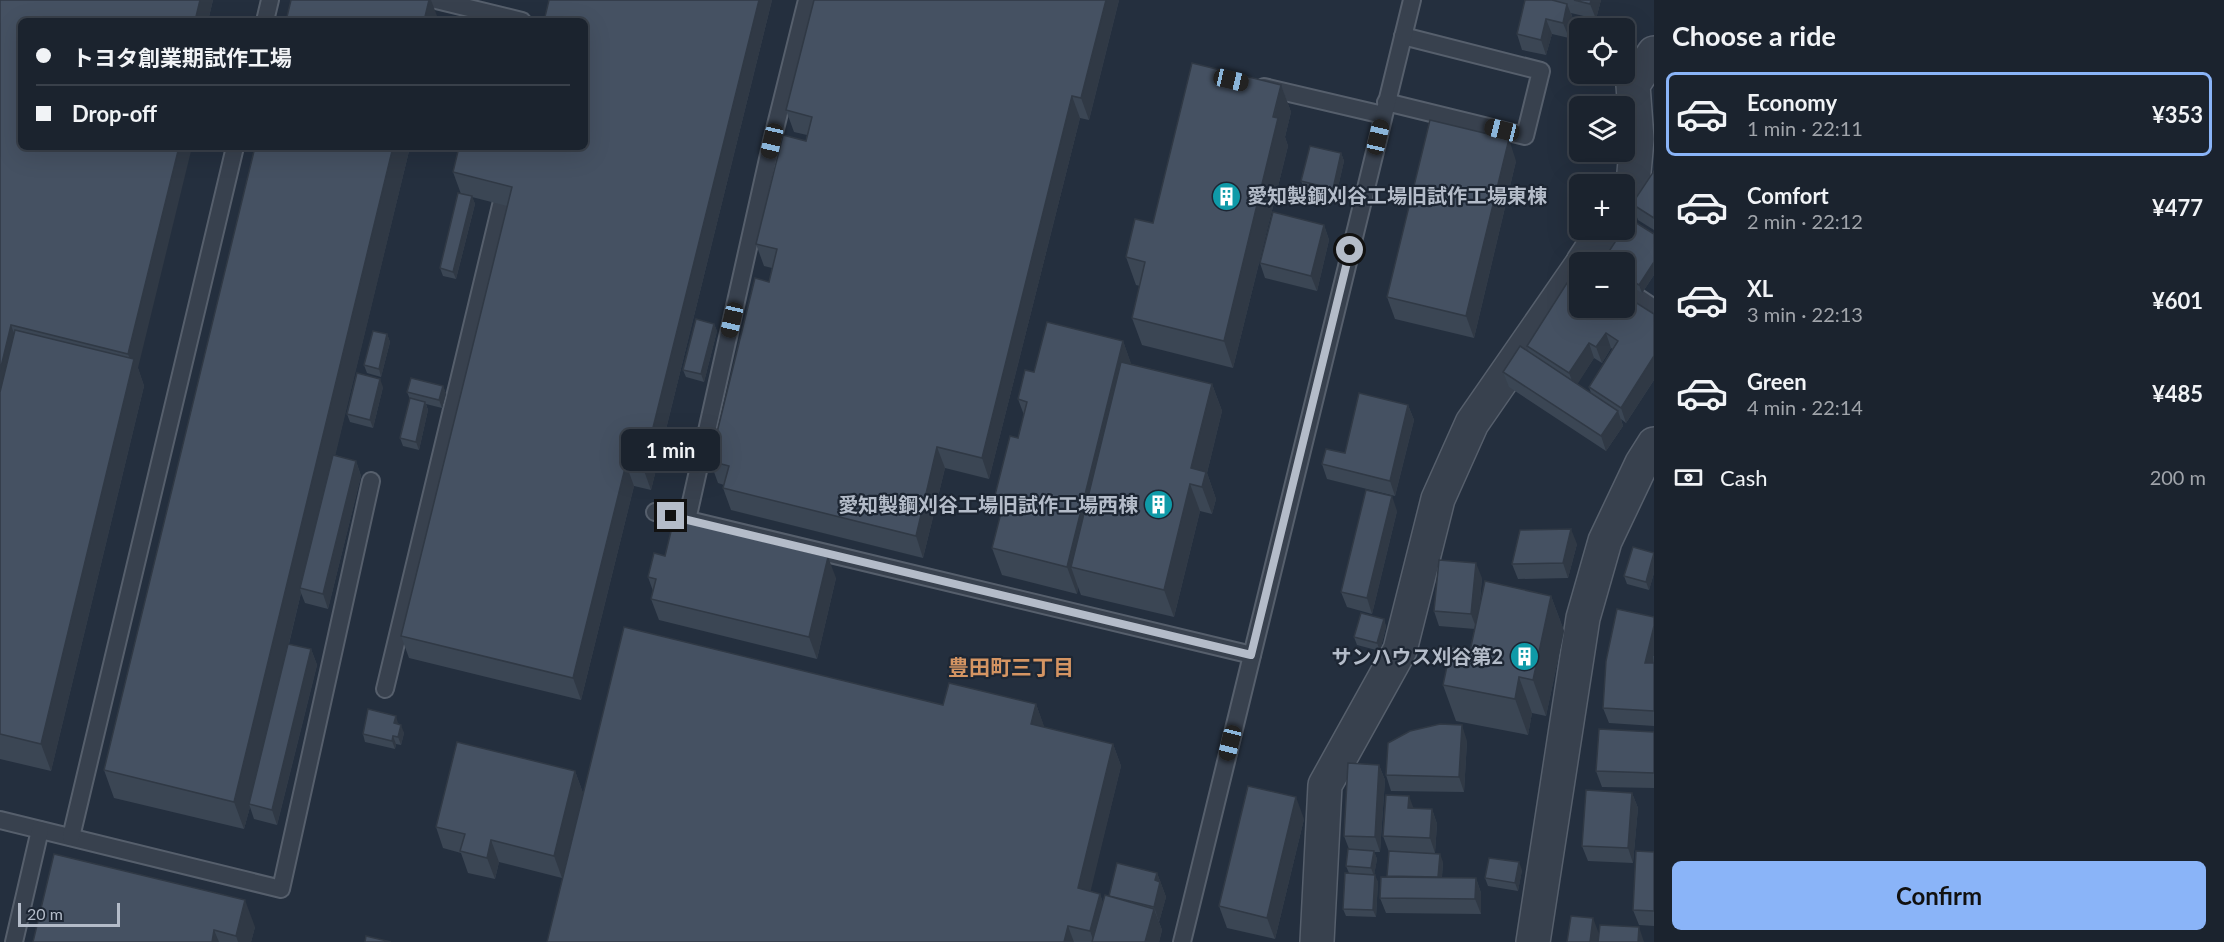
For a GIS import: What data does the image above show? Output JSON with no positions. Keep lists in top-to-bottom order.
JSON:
{
  "districts": ["豊田町三丁目"],
  "places": {
    "building": ["愛知製鋼刈谷工場旧試作工場東棟", "愛知製鋼刈谷工場旧試作工場西棟", "サンハウス刈谷第2"]
  },
  "scale_bar": "20 m",
  "page": {
    "heading": "Choose a ride",
    "map_buttons": ["+", "−"],
    "banner": ["トヨタ創業期試作工場", "Drop-off"],
    "list": [
      {
        "name": "Economy",
        "note": "1 min · 22:11",
        "value": "¥353"
      },
      {
        "name": "Comfort",
        "note": "2 min · 22:12",
        "value": "¥477"
      },
      {
        "name": "XL",
        "note": "3 min · 22:13",
        "value": "¥601"
      },
      {
        "name": "Green",
        "note": "4 min · 22:14",
        "value": "¥485"
      }
    ],
    "bubble": "1 min",
    "pay": ["Cash", "200 m"],
    "buttons": "Confirm",
    "scale": "20 m"
  }
}
